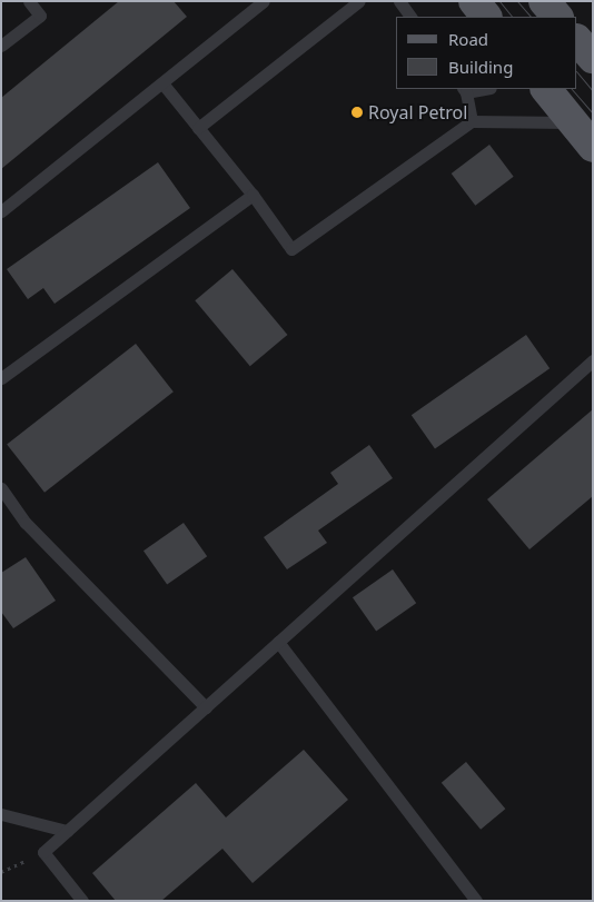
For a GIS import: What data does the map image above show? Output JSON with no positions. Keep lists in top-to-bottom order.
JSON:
{
  "places": ["Royal Petrol"],
  "legend": ["Road", "Building"]
}
